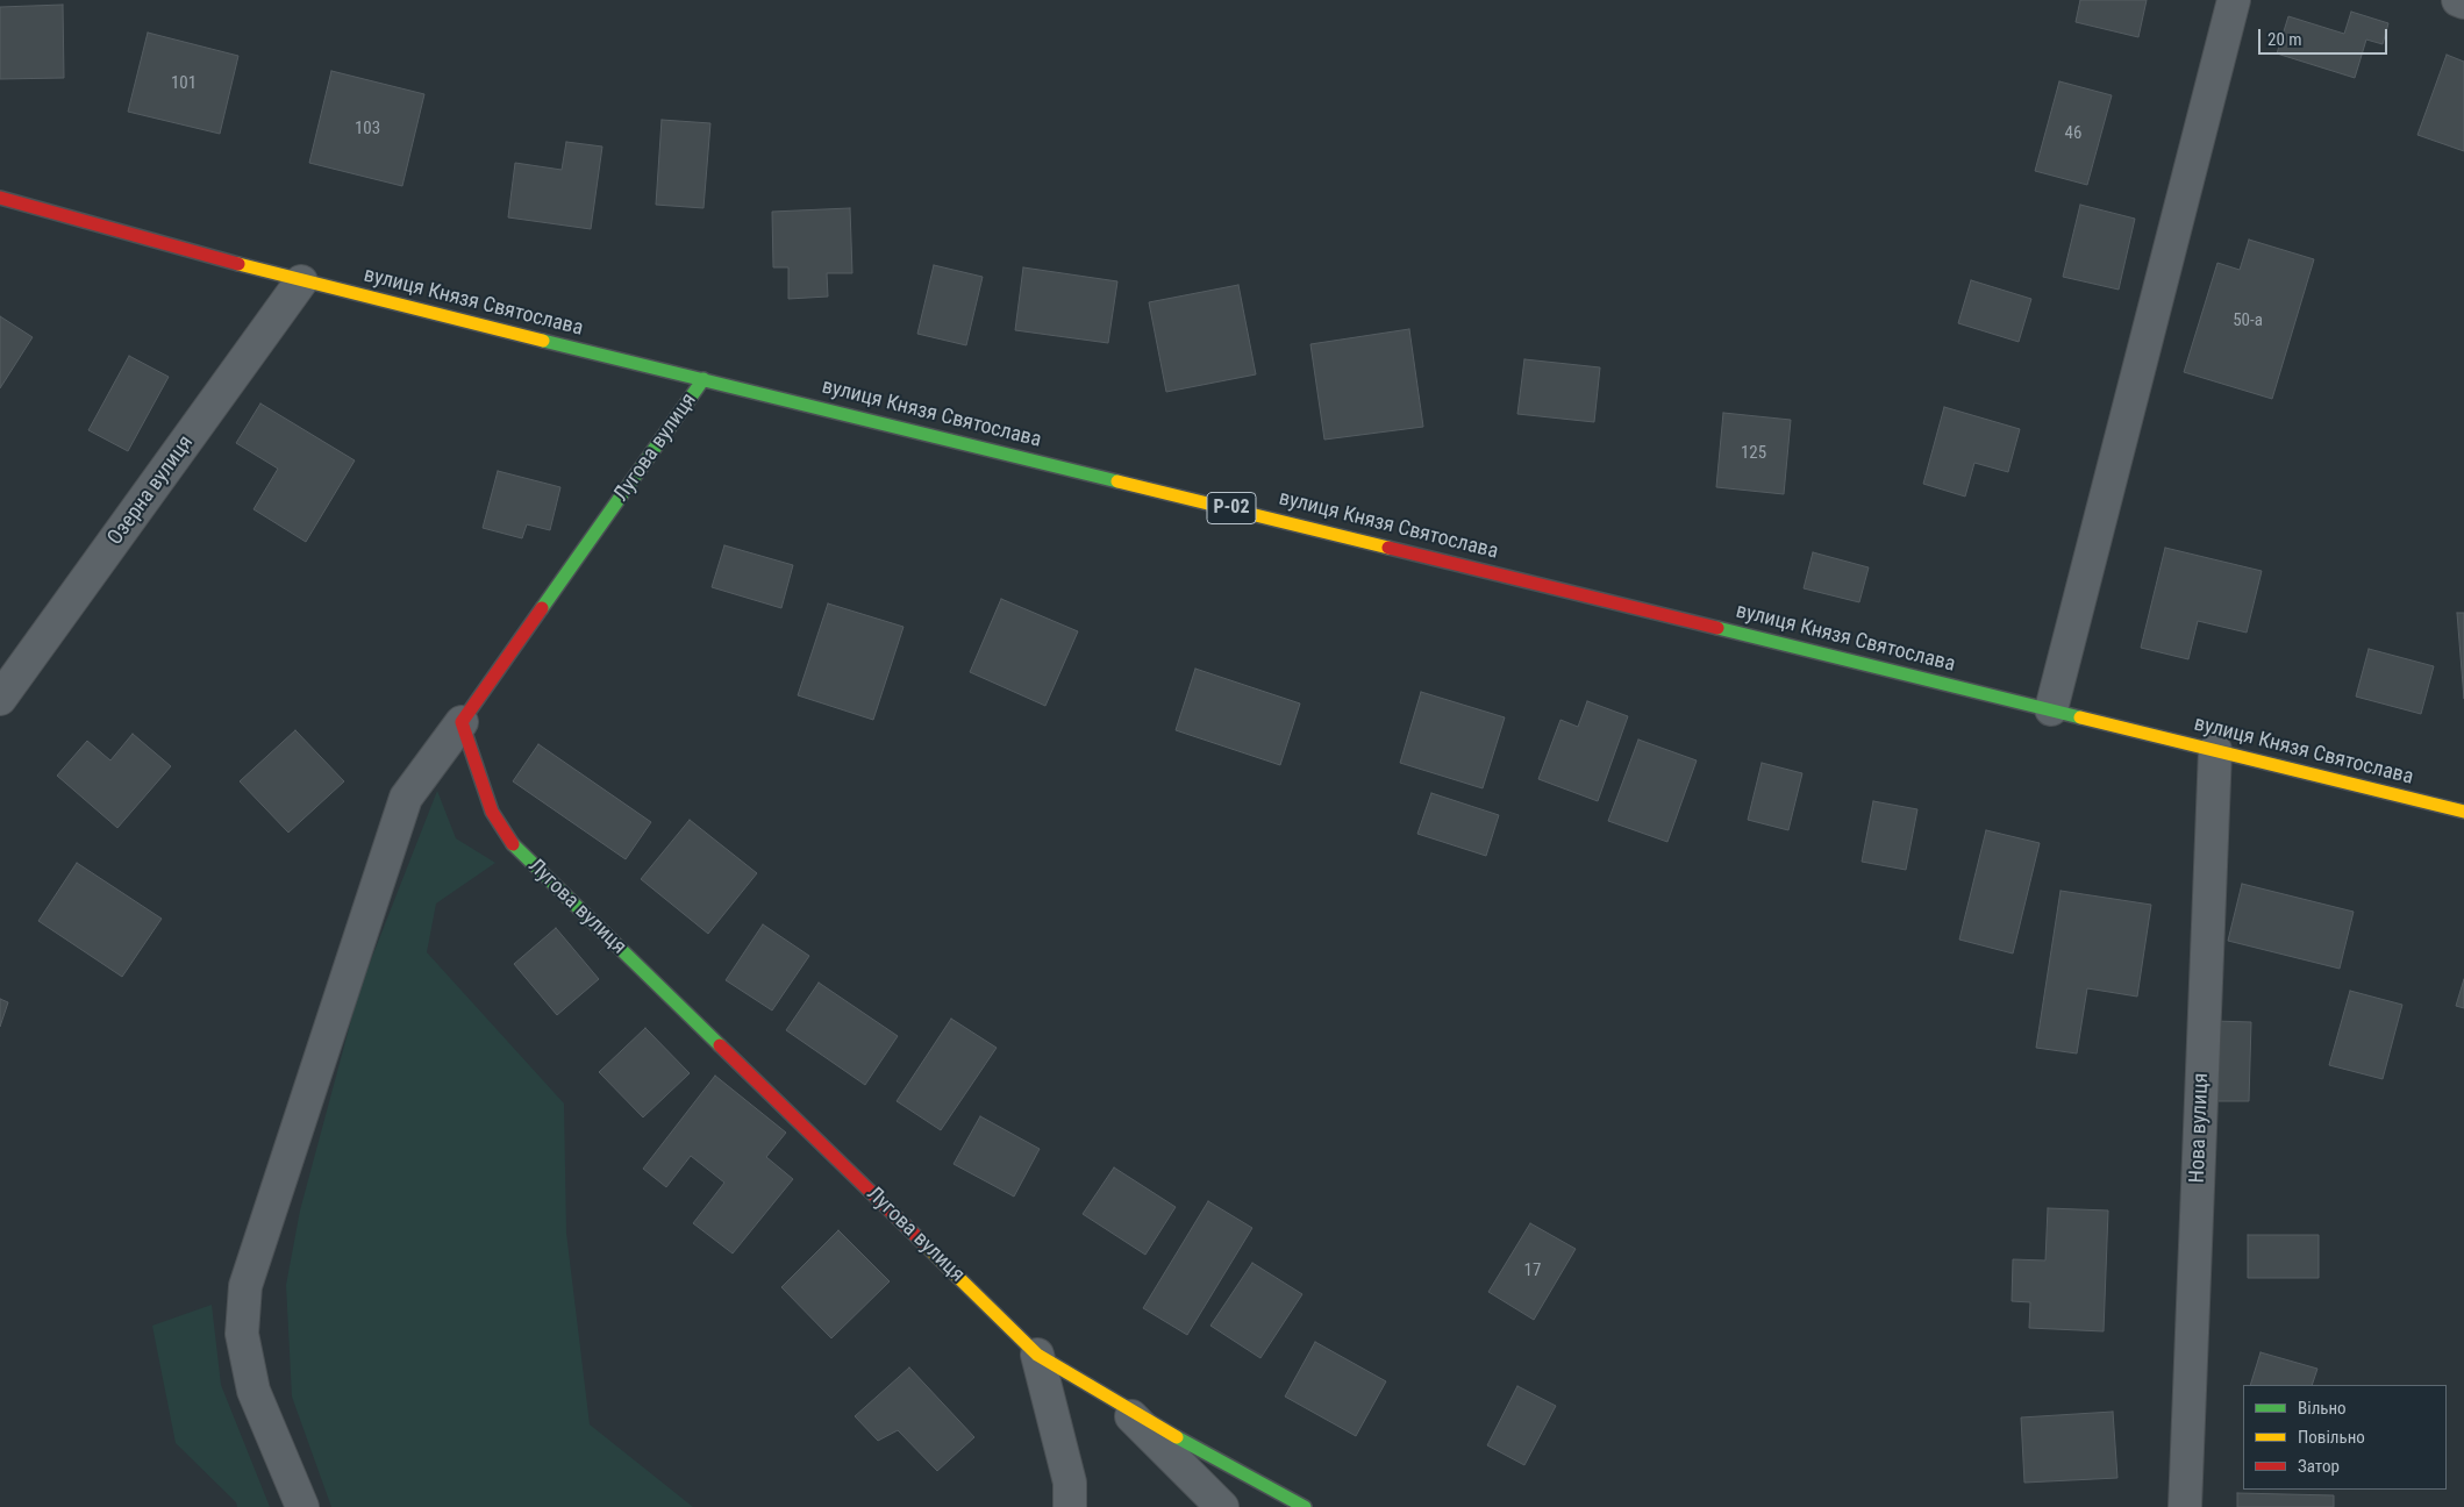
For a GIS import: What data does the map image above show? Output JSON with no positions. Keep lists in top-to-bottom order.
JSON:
{
  "streets": {
    "main road": ["вулиця Князя Святослава", "Лугова вулиця", "Р-02"],
    "street": ["Озерна вулиця", "Нова вулиця"]
  },
  "crossings": [
    ["вулиця Князя Святослава", "Лугова вулиця"],
    ["вулиця Князя Святослава", "Озерна вулиця"],
    ["вулиця Князя Святослава", "Нова вулиця"]
  ],
  "house_numbers": [
    "101",
    "103",
    "46",
    "50-а",
    "125",
    "17"
  ],
  "legend": ["Вільно", "Повільно", "Затор"],
  "scale_bar": "20 m"
}
